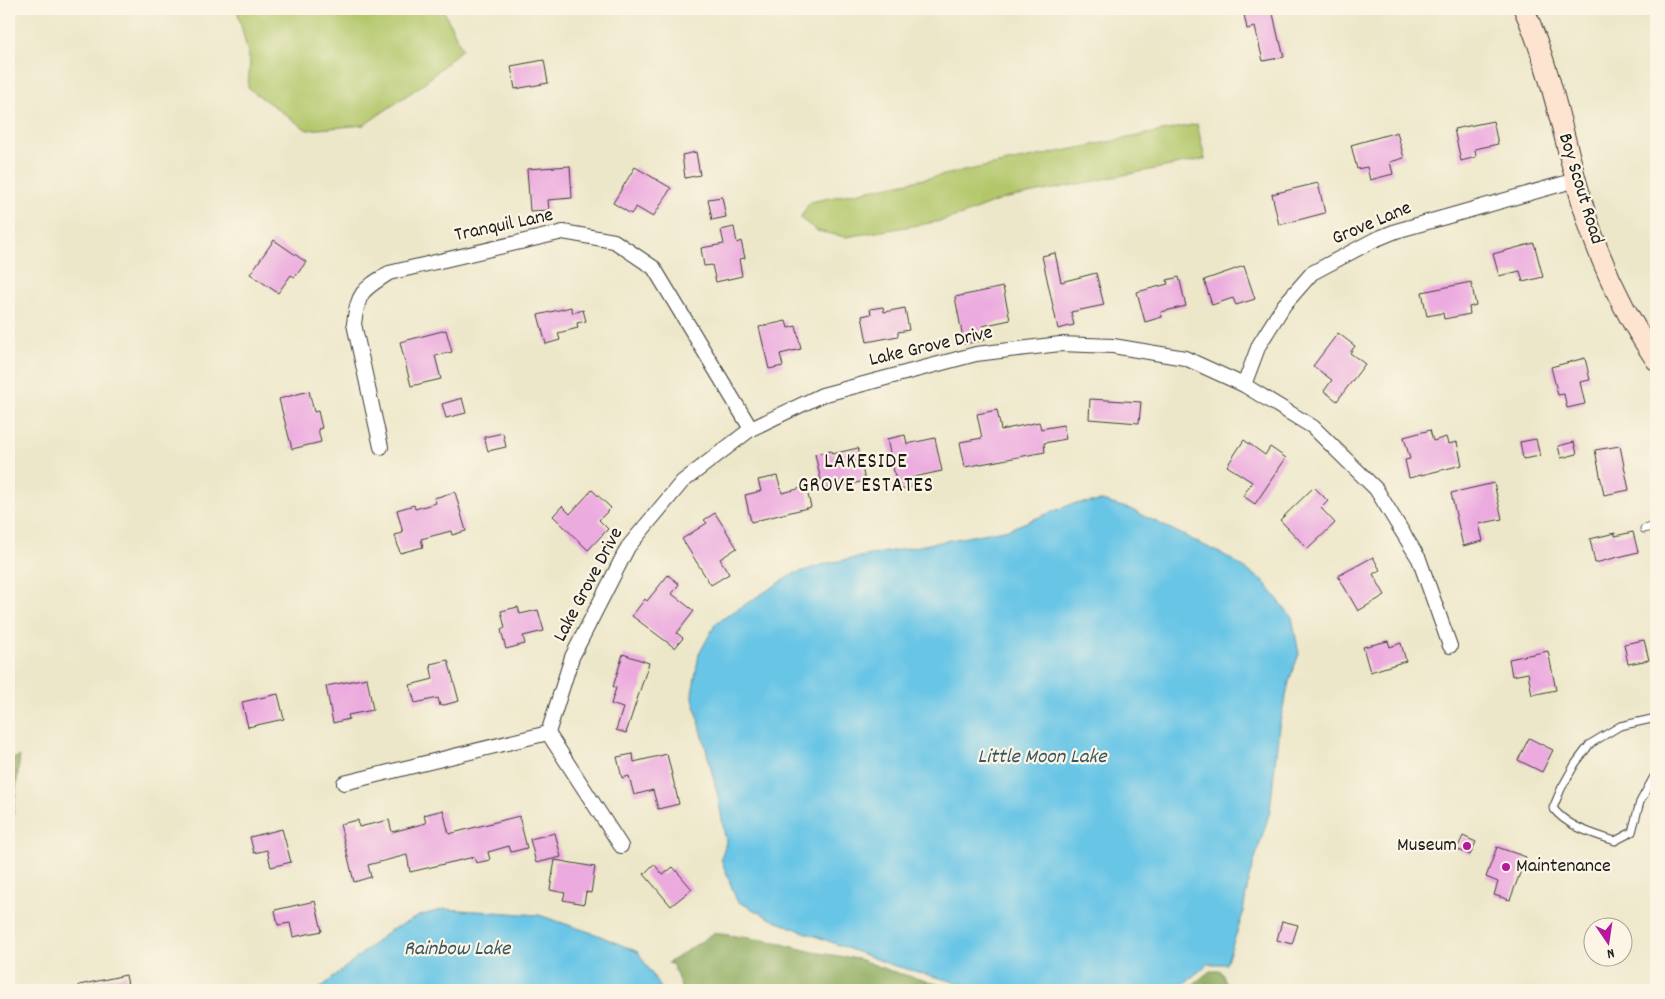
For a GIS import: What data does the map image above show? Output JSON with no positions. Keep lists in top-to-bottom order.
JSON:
{
  "streets": {
    "street": [
      "Boy Scout Road",
      "Grove Lane",
      "Tranquil Lane",
      "Lake Grove Drive"
    ]
  },
  "crossings": [
    ["Boy Scout Road", "Grove Lane"],
    ["Grove Lane", "Lake Grove Drive"],
    ["Tranquil Lane", "Lake Grove Drive"]
  ],
  "districts": ["LAKESIDE GROVE ESTATES"],
  "water": ["Little Moon Lake", "Rainbow Lake"],
  "places": ["Museum", "Maintenance"],
  "north": "bottom"
}
